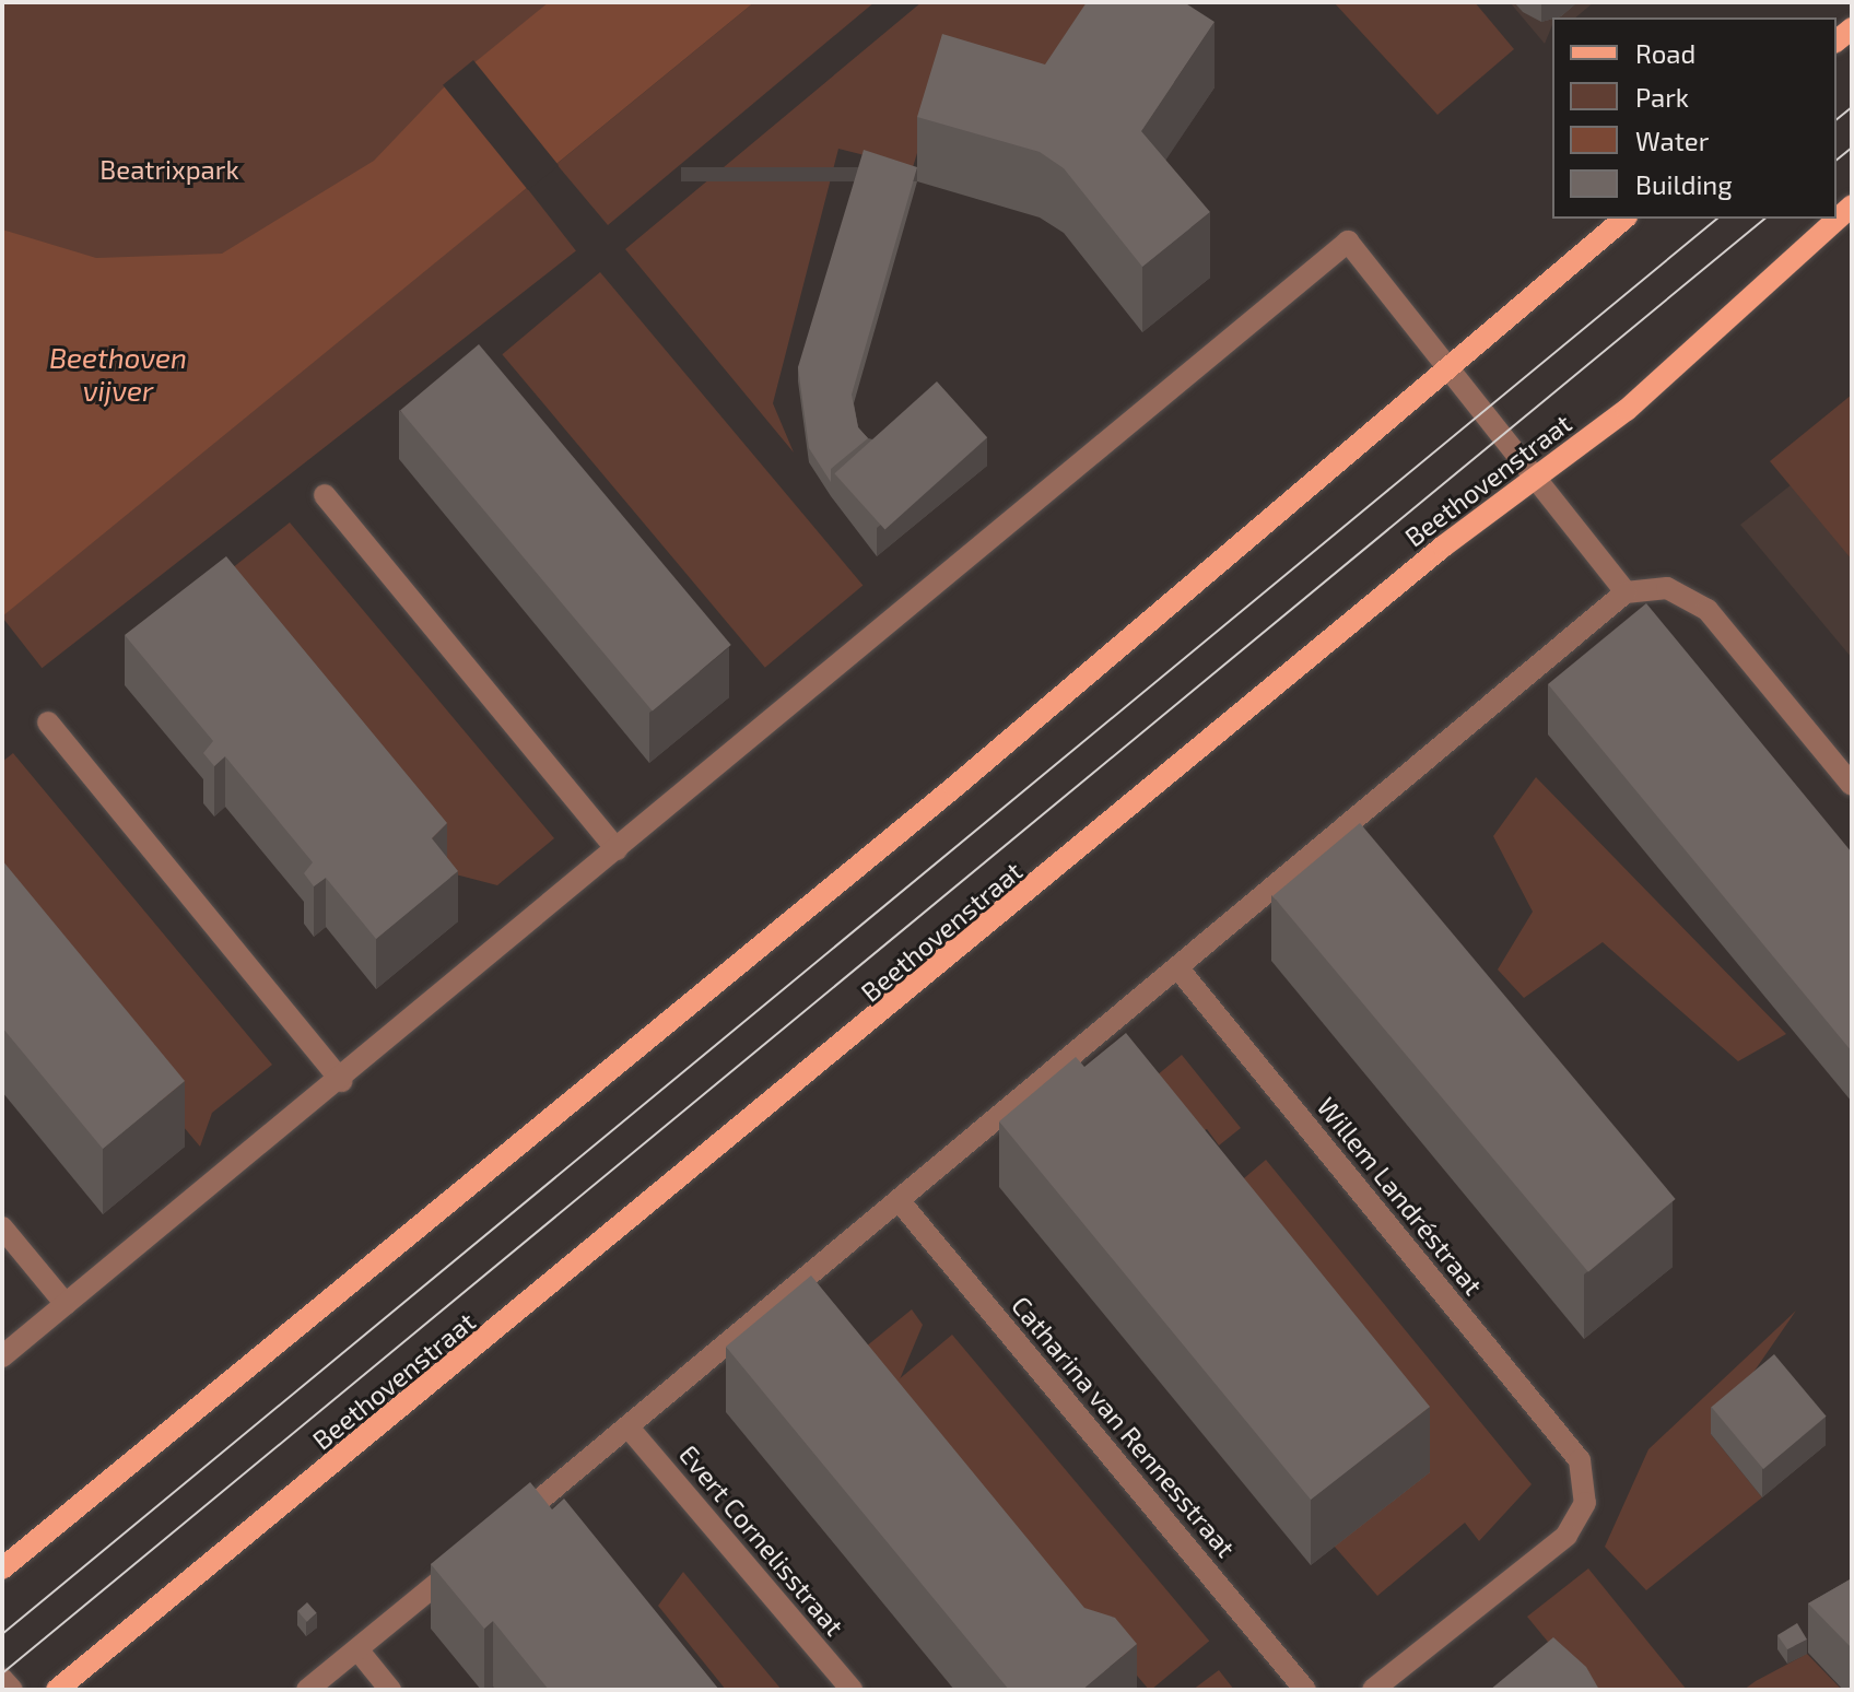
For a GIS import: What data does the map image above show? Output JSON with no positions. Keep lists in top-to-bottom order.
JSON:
{
  "streets": {
    "main road": ["Beethovenstraat"],
    "street": ["Willem Landréstraat", "Catharina van Rennesstraat", "Evert Cornelisstraat"]
  },
  "water": ["Beethoven vijver"],
  "parks": ["Beatrixpark"],
  "legend": [
    "Road",
    "Park",
    "Water",
    "Building"
  ]
}
